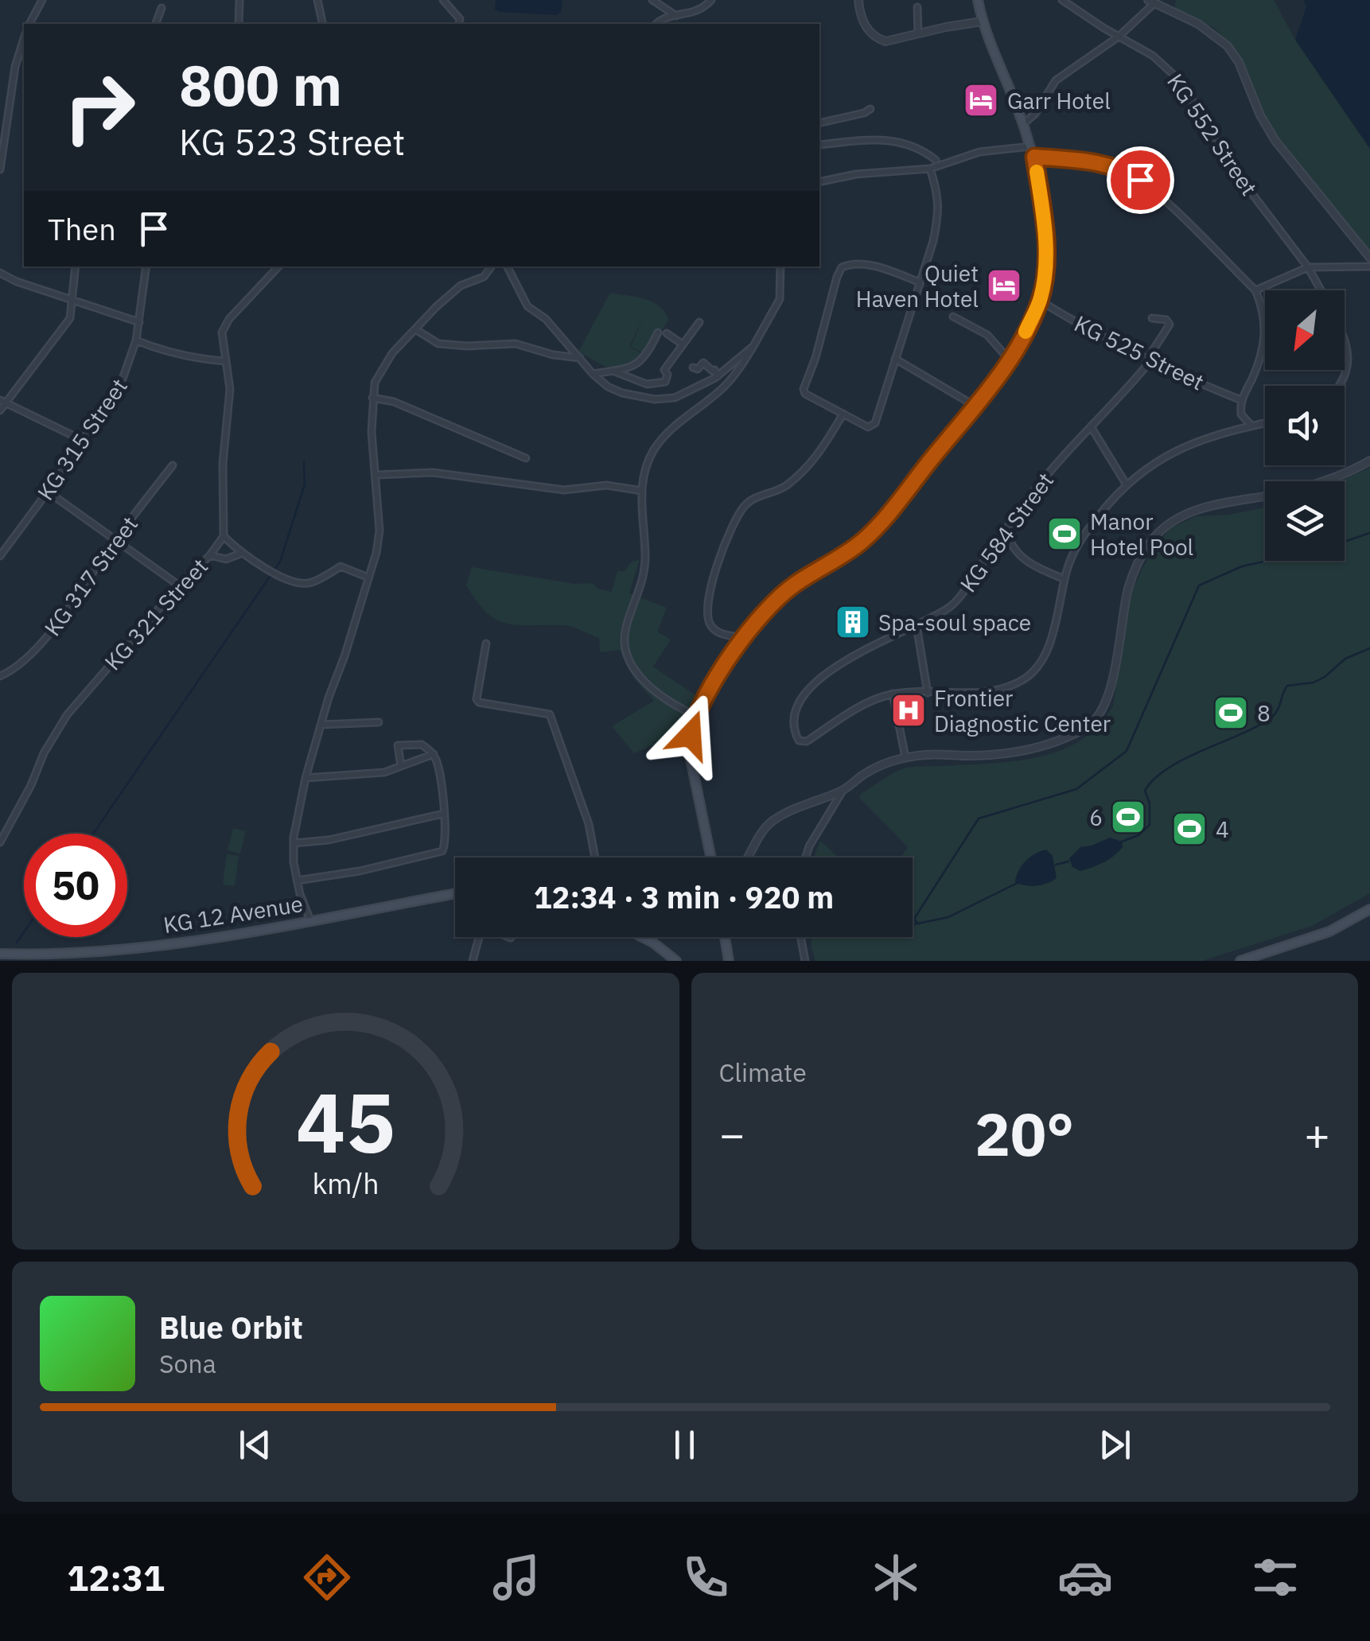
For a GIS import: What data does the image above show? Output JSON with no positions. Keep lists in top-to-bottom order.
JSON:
{
  "streets": {
    "main road": ["KG 12 Avenue"],
    "street": [
      "KG 552 Street",
      "KG 525 Street",
      "KG 315 Street",
      "KG 584 Street",
      "KG 317 Street",
      "KG 321 Street"
    ]
  },
  "crossings": [
    ["KG 525 Street", "KG 584 Street"]
  ],
  "places": {
    "hotel": ["Garr Hotel", "Quiet Haven Hotel"],
    "sports": [
      "Manor Hotel Pool",
      "8",
      "6",
      "4"
    ],
    "building": ["Spa-soul space"],
    "hospital": ["Frontier Diagnostic Center"]
  },
  "north": "bottom left",
  "page": {
    "turn": ["800 m", "KG 523 Street"],
    "then": "Then",
    "limit": "50",
    "trip": "12:34 · 3 min · 920 m",
    "tile": "Climate",
    "heat": ["−", "20°", "+"],
    "song": ["Blue Orbit", "Sona"],
    "tabs": "12:31",
    "gauge": ["45", "km/h"]
  }
}
